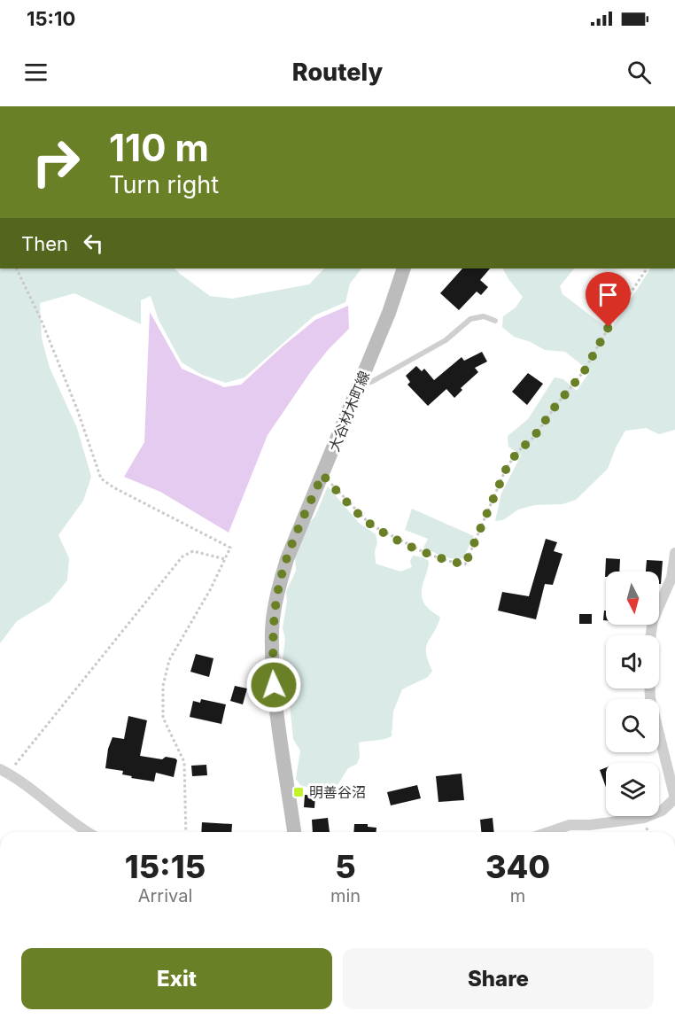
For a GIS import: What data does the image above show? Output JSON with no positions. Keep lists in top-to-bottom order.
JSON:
{
  "streets": {
    "main road": ["大谷材木町線"]
  },
  "places": {
    "transit": ["明善谷沼"]
  },
  "north": "bottom",
  "page": {
    "status": "15:10",
    "header": "Routely",
    "turn": ["110 m", "Turn right"],
    "then": "Then",
    "eta": [
      "15:15",
      "Arrival",
      "5",
      "min",
      "340",
      "m"
    ],
    "buttons": ["Exit", "Share"]
  }
}
